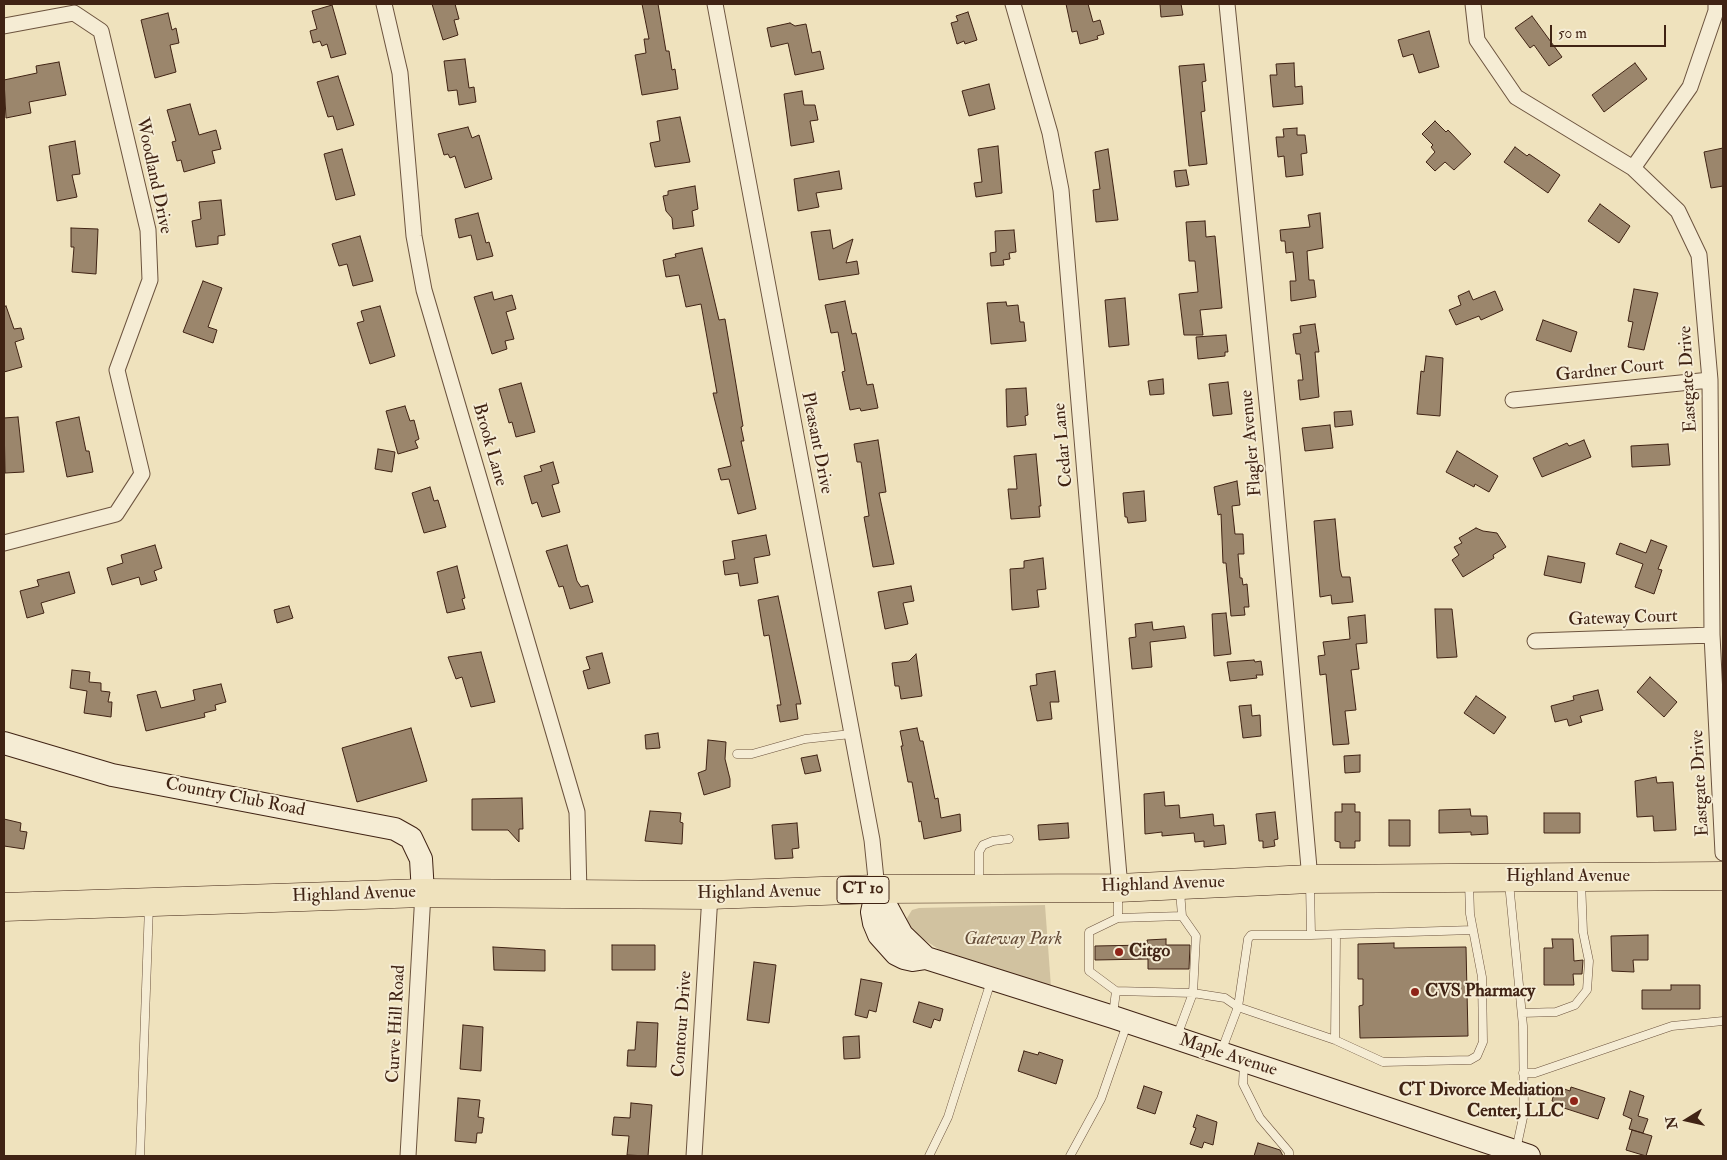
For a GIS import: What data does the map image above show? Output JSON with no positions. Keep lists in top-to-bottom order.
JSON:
{
  "streets": {
    "highway": ["Highland Avenue", "CT 10"],
    "street": [
      "Woodland Drive",
      "Gardner Court",
      "Eastgate Drive",
      "Pleasant Drive",
      "Flagler Avenue",
      "Brook Lane",
      "Cedar Lane",
      "Gateway Court",
      "Country Club Road",
      "Curve Hill Road",
      "Contour Drive",
      "Maple Avenue"
    ]
  },
  "crossings": [
    ["Gardner Court", "Eastgate Drive"],
    ["Eastgate Drive", "Gateway Court"],
    ["Pleasant Drive", "Highland Avenue"],
    ["Pleasant Drive", "Maple Avenue"],
    ["Flagler Avenue", "Highland Avenue"],
    ["Brook Lane", "Highland Avenue"],
    ["Cedar Lane", "Highland Avenue"],
    ["Country Club Road", "Highland Avenue"],
    ["Country Club Road", "Curve Hill Road"],
    ["Highland Avenue", "Curve Hill Road"],
    ["Highland Avenue", "Contour Drive"],
    ["Highland Avenue", "Maple Avenue"]
  ],
  "parks": ["Gateway Park"],
  "places": ["Citgo", "CVS Pharmacy", "CT Divorce Mediation Center, LLC"],
  "scale_bar": "50 m",
  "north": "left"
}
